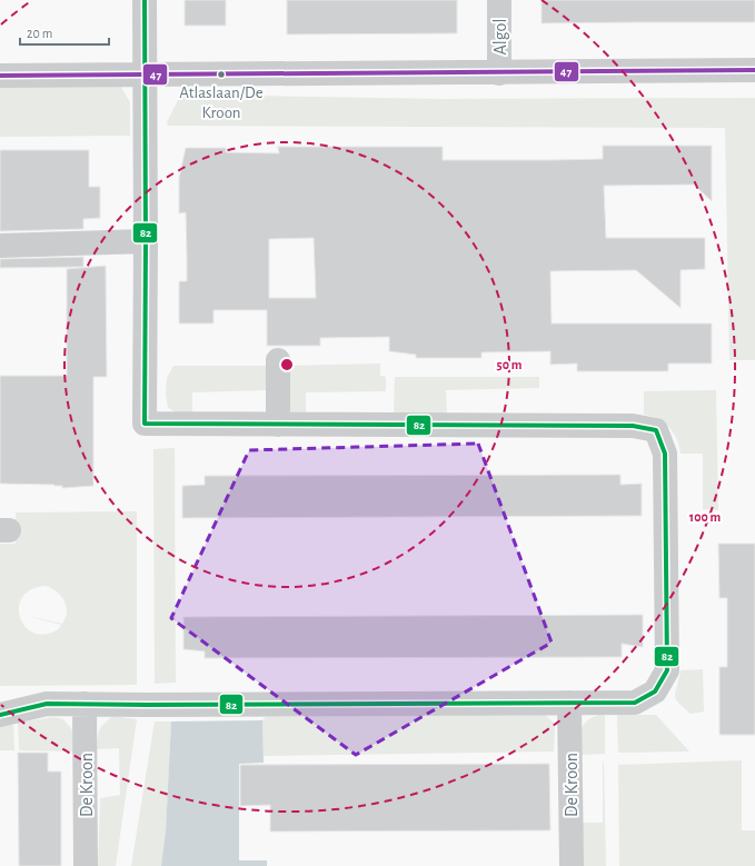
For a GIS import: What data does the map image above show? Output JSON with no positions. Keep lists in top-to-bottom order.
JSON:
{
  "streets": {
    "street": ["Algol", "De Kroon"]
  },
  "places": ["Atlaslaan/De Kroon"],
  "lines": ["transit line 82", "transit line 47"],
  "scale_bar": "20 m",
  "rings": ["50 m", "100 m"]
}
